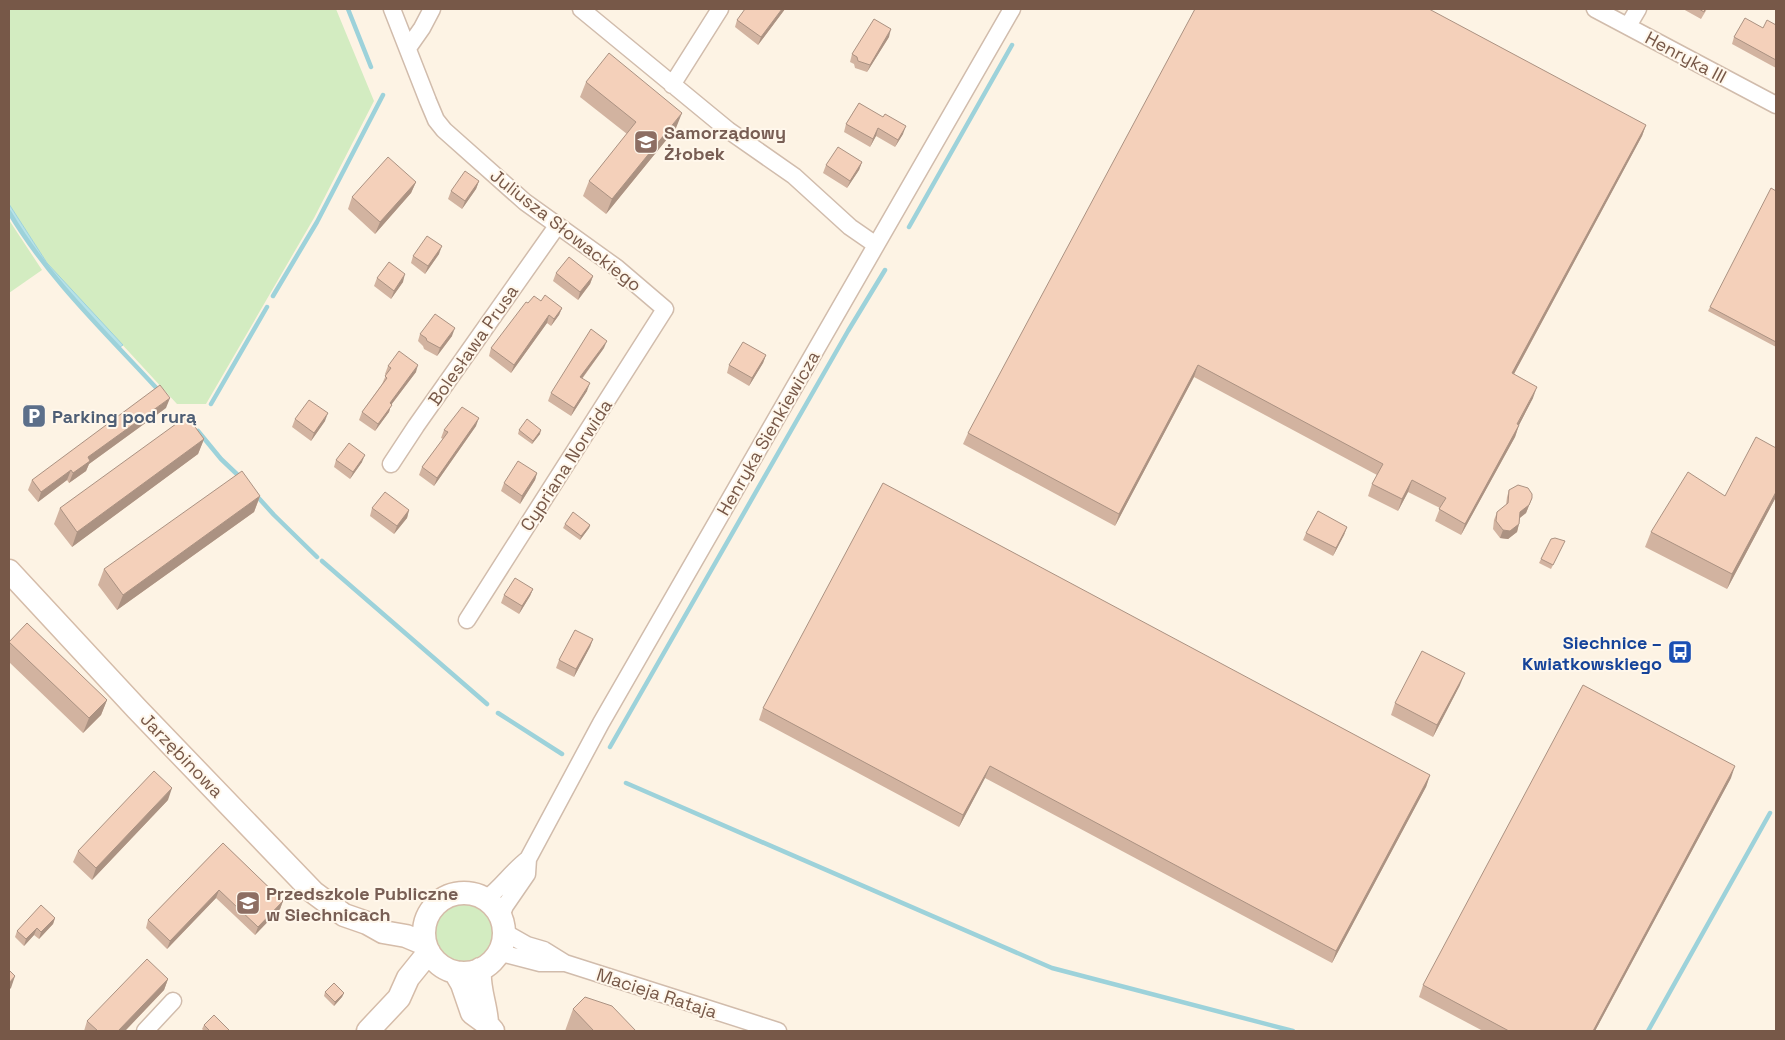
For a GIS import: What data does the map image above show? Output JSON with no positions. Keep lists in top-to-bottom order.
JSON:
{
  "streets": {
    "street": [
      "Henryka III",
      "Juliusza Słowackiego",
      "Bolesława Prusa",
      "Henryka Sienkiewicza",
      "Cypriana Norwida",
      "Jarzębinowa",
      "Macieja Rataja"
    ]
  },
  "crossings": [
    ["Juliusza Słowackiego", "Bolesława Prusa"],
    ["Juliusza Słowackiego", "Cypriana Norwida"],
    ["Henryka Sienkiewicza", "Jarzębinowa"],
    ["Henryka Sienkiewicza", "Macieja Rataja"],
    ["Jarzębinowa", "Macieja Rataja"]
  ],
  "places": {
    "school or university": ["Samorządowy Żłobek", "Przedszkole Publiczne w Siechnicach"],
    "parking": ["Parking pod rurą"],
    "bus stop": ["Siechnice – Kwiatkowskiego"]
  }
}
